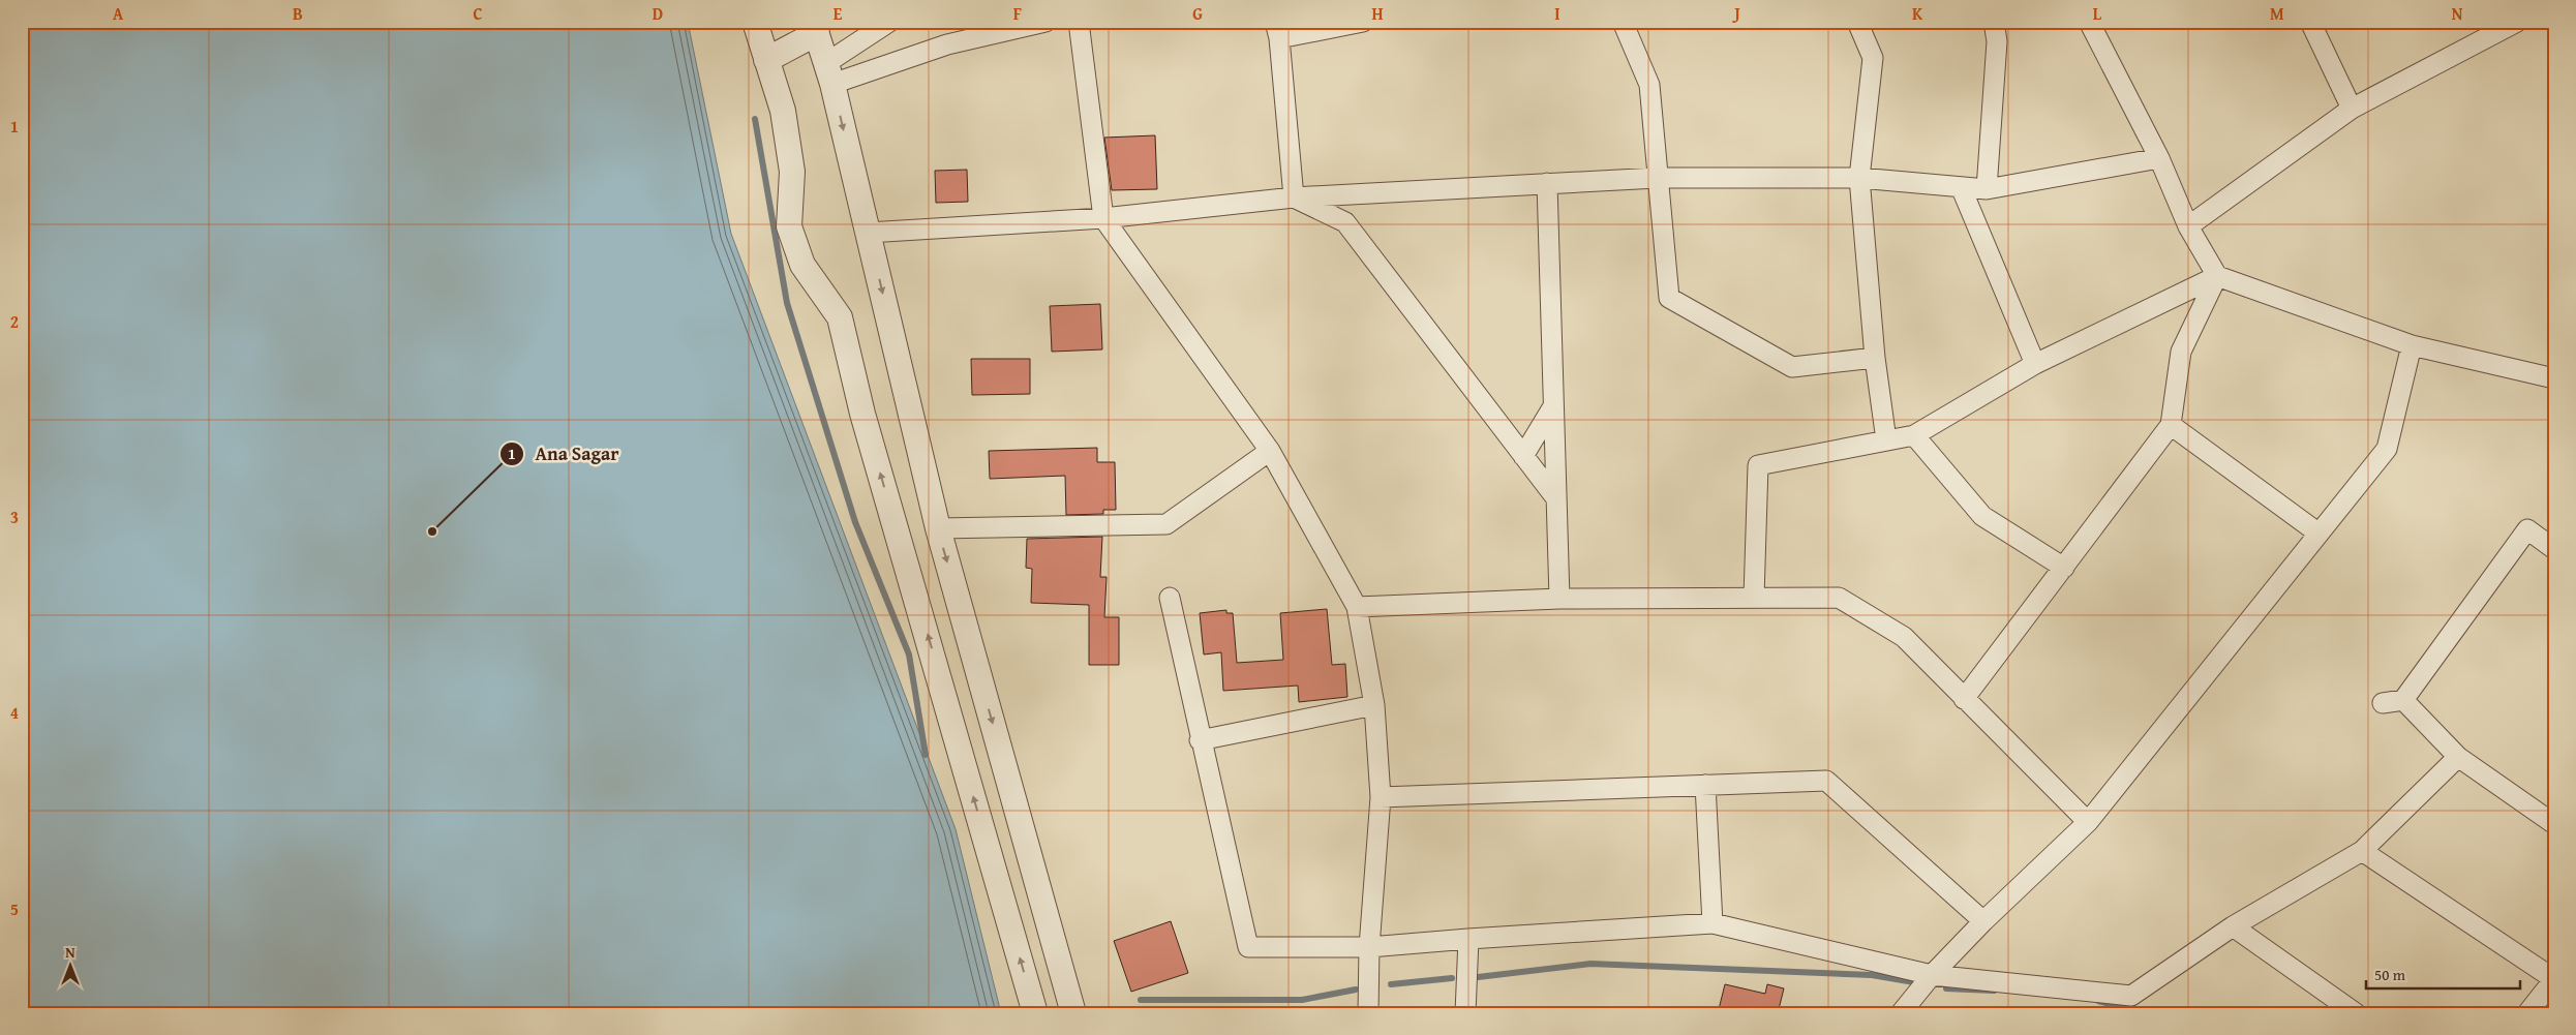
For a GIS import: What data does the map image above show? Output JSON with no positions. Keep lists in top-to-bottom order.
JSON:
{
  "places": ["Ana Sagar"],
  "scale_bar": "50 m",
  "north": "top",
  "grid": {
    "columns": [
      "A",
      "B",
      "C",
      "D",
      "E",
      "F",
      "G",
      "H",
      "I",
      "J",
      "K",
      "L",
      "M",
      "N"
    ],
    "rows": [
      "1",
      "2",
      "3",
      "4",
      "5"
    ]
  }
}
